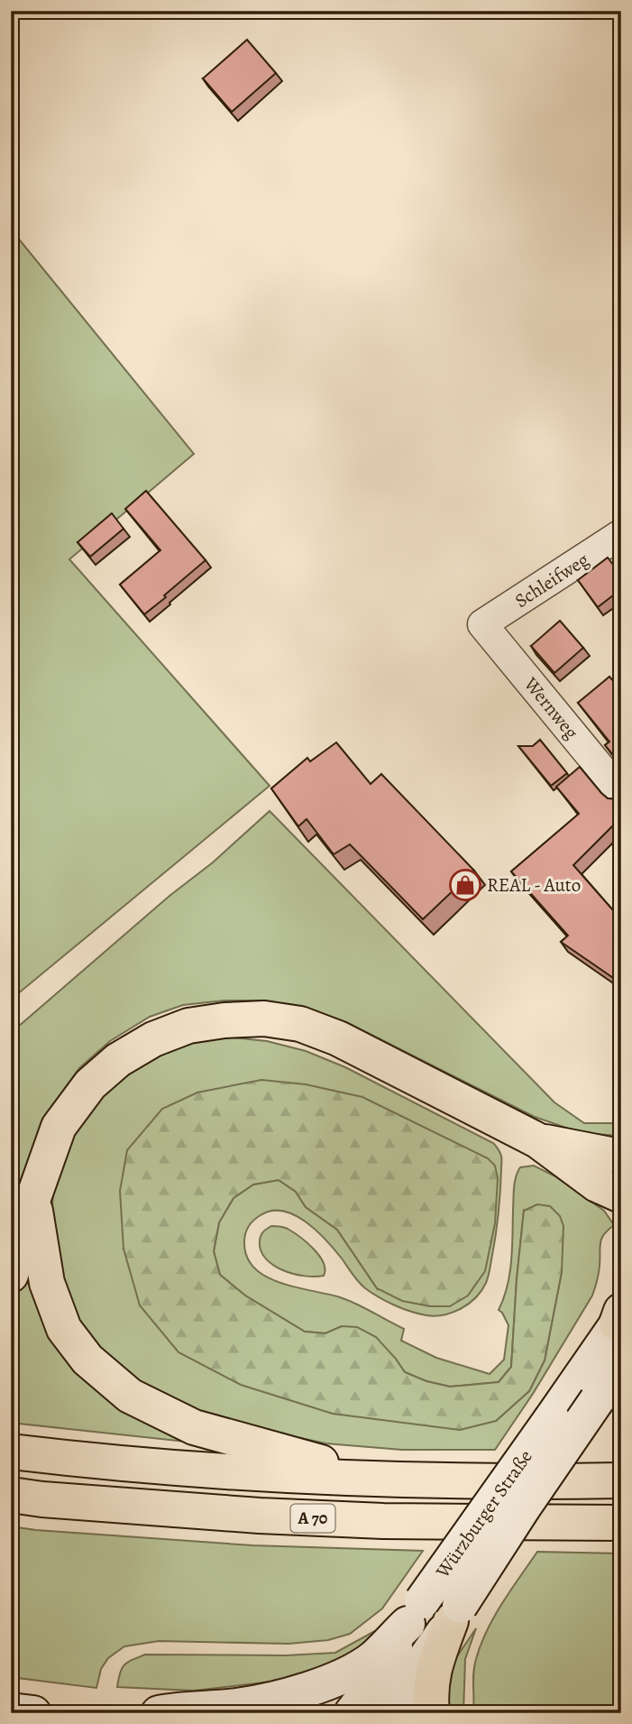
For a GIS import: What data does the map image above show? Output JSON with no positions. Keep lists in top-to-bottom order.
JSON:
{
  "streets": {
    "highway": ["A 70"],
    "main road": ["Würzburger Straße"],
    "street": ["Schleifweg", "Wernweg"]
  },
  "crossings": [
    ["Schleifweg", "Wernweg"]
  ],
  "places": {
    "shop": ["REAL - Auto"]
  }
}
